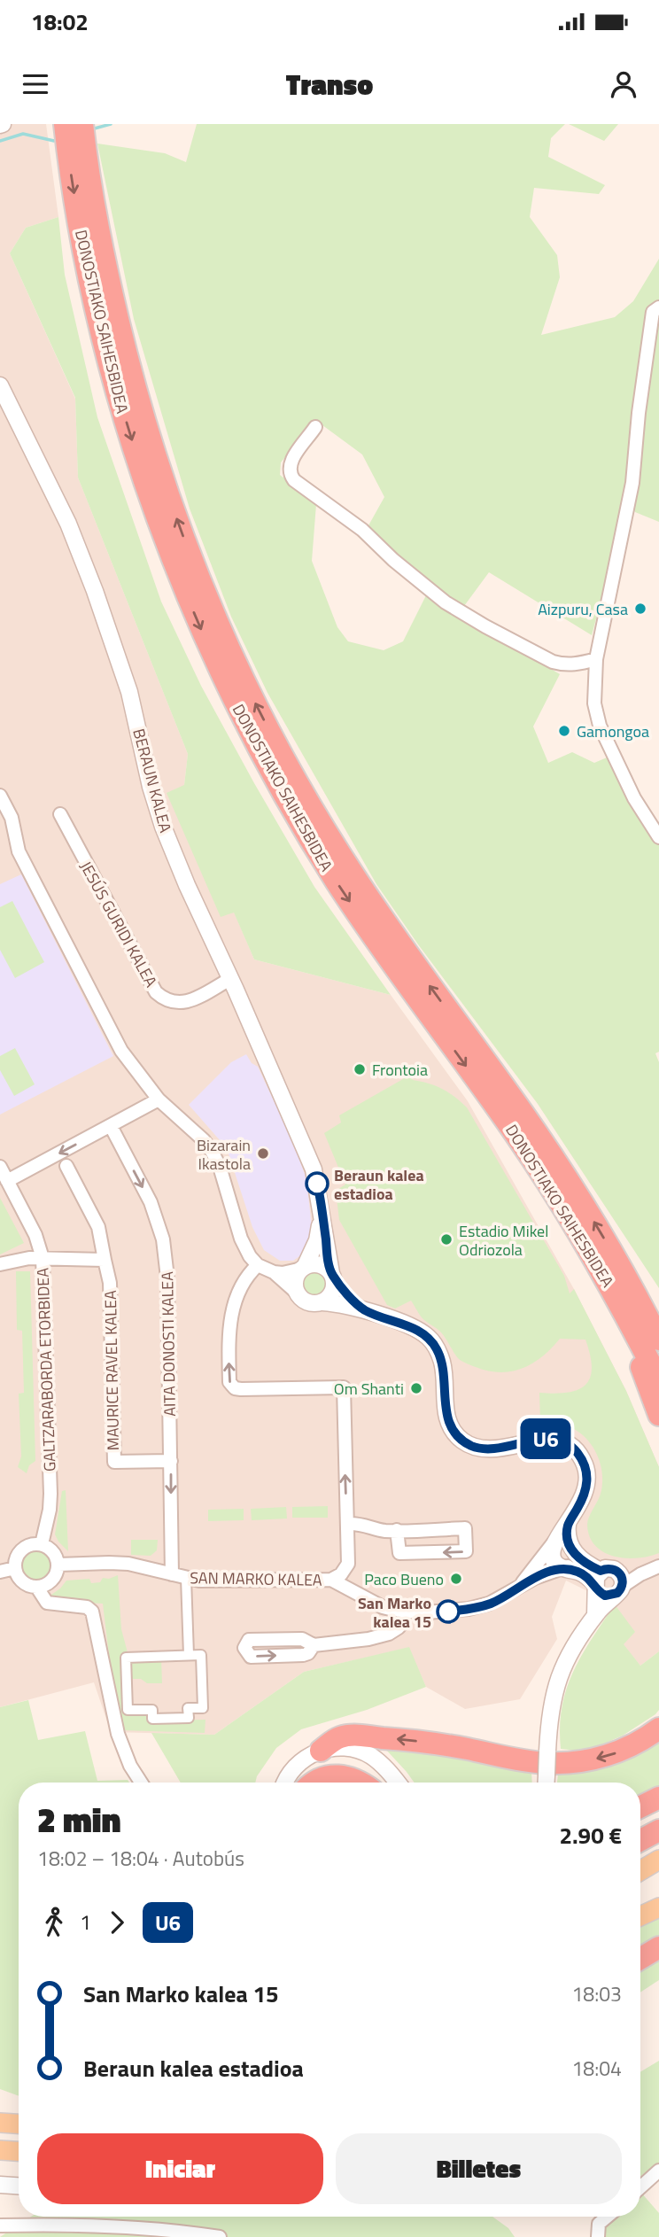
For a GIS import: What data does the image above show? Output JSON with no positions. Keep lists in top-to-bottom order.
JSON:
{
  "streets": {
    "highway": ["DONOSTIAKO SAIHESBIDEA"],
    "street": [
      "BERAUN KALEA",
      "JESÚS GURIDI KALEA",
      "AITA DONOSTI KALEA",
      "GALTZARABORDA ETORBIDEA",
      "MAURICE RAVEL KALEA",
      "SAN MARKO KALEA"
    ]
  },
  "crossings": [
    ["BERAUN KALEA", "JESÚS GURIDI KALEA"],
    ["AITA DONOSTI KALEA", "MAURICE RAVEL KALEA"],
    ["AITA DONOSTI KALEA", "SAN MARKO KALEA"],
    ["GALTZARABORDA ETORBIDEA", "SAN MARKO KALEA"]
  ],
  "one_way": ["AITA DONOSTI KALEA"],
  "places": [
    "Aizpuru, Casa",
    "Gamongoa",
    "Frontoia",
    "Bizarain Ikastola",
    "Beraun kalea estadioa",
    "Estadio Mikel Odriozola",
    "Om Shanti",
    "Paco Bueno",
    "San Marko kalea 15"
  ],
  "lines": ["bus line U6"],
  "page": {
    "status": "18:02",
    "header": "Transo",
    "on_map": "U6",
    "heading": ["2 min", "18:02 – 18:04 · Autobús", "2.90 €"],
    "legs": ["1", "U6"],
    "list": [
      {
        "name": "San Marko kalea 15",
        "value": "18:03"
      },
      {
        "name": "Beraun kalea estadioa",
        "value": "18:04"
      }
    ],
    "buttons": ["Iniciar", "Billetes"]
  }
}
